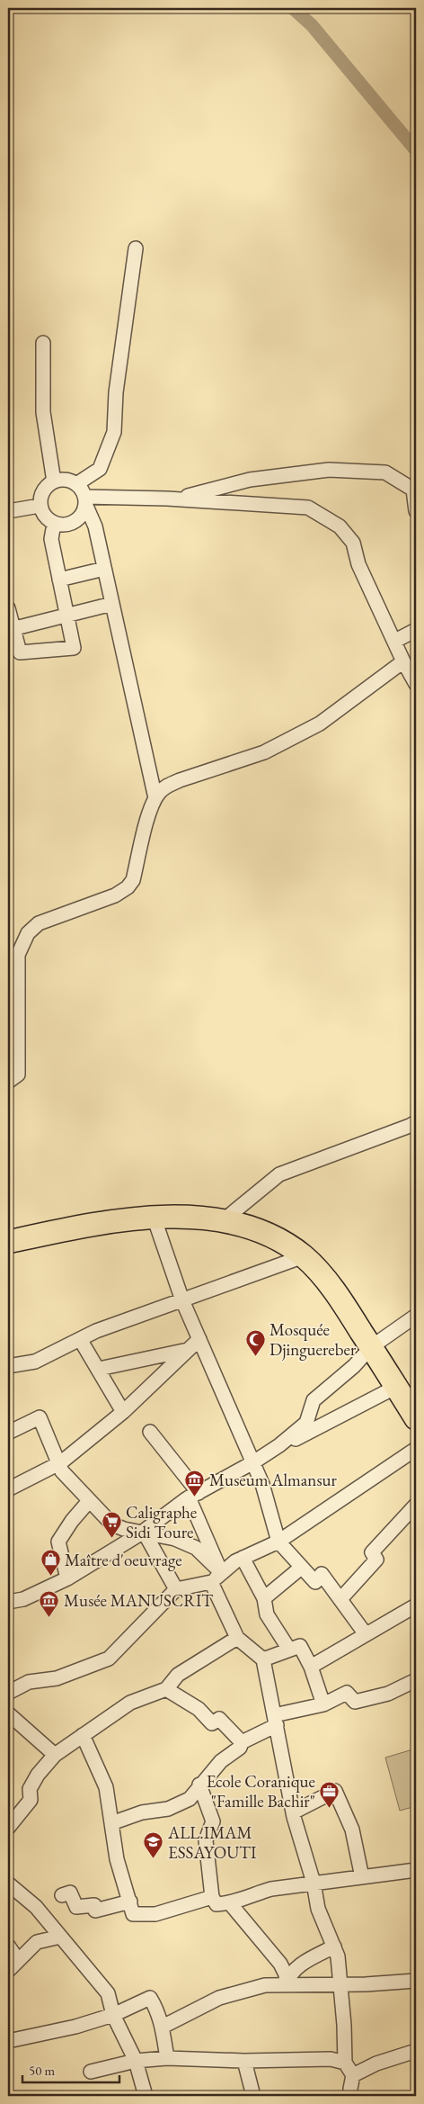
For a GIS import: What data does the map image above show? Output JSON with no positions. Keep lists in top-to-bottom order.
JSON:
{
  "places": {
    "mosque": ["Mosquée Djinguereber"],
    "museum": ["Museum Almansur", "Musée MANUSCRIT"],
    "supermarket": ["Caligraphe Sidi Toure"],
    "shop": ["Maître d'oeuvrage"],
    "office": ["Ecole Coranique \"Famille Bachir\""],
    "school or university": ["ALL.IMAM ESSAYOUTI"]
  },
  "scale_bar": "50 m"
}
